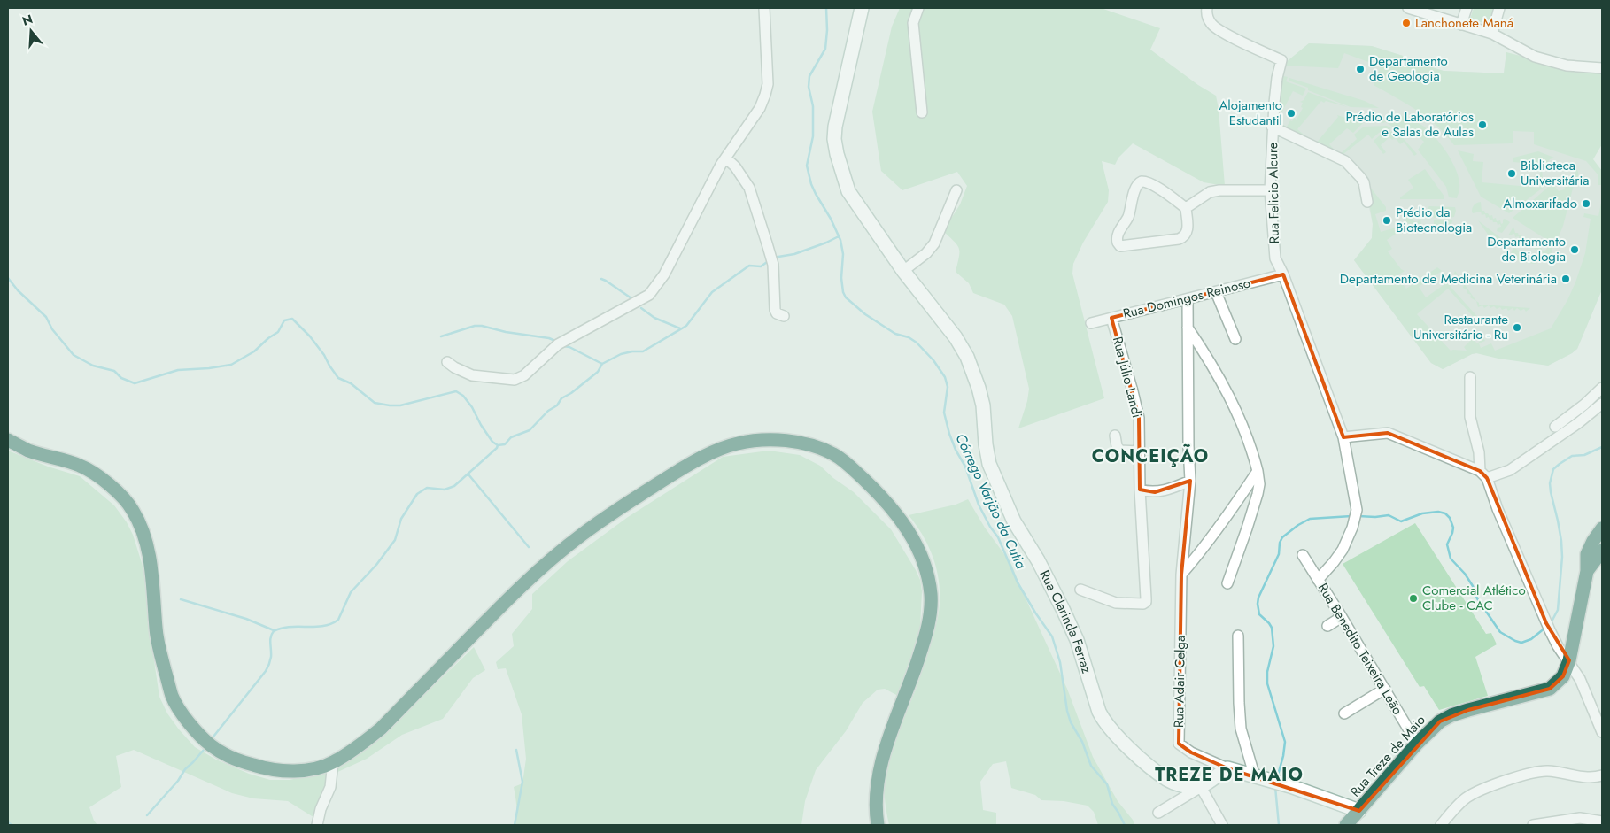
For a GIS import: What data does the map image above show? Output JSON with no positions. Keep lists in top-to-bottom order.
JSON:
{
  "streets": {
    "highway": ["Rua Treze de Maio"],
    "street": [
      "Rua Felicio Alcure",
      "Rua Domingos Reinoso",
      "Rua Júlio Landi",
      "Rua Clarinda Ferraz",
      "Rua Benedito Teixeira Leão",
      "Rua Adair Celga"
    ]
  },
  "crossings": [
    ["Rua Felicio Alcure", "Rua Domingos Reinoso"],
    ["Rua Felicio Alcure", "Rua Benedito Teixeira Leão"],
    ["Rua Domingos Reinoso", "Rua Júlio Landi"],
    ["Rua Benedito Teixeira Leão", "Rua Treze de Maio"],
    ["Rua Adair Celga", "Rua Treze de Maio"]
  ],
  "districts": ["CONCEIÇÃO", "TREZE DE MAIO"],
  "water": ["Córrego Varjão da Cutia"],
  "places": [
    "Lanchonete Maná",
    "Departamento de Geologia",
    "Alojamento Estudantil",
    "Prédio de Laboratórios e Salas de Aulas",
    "Biblioteca Universitária",
    "Almoxarifado",
    "Prédio da Biotecnologia",
    "Departamento de Biologia",
    "Departamento de Medicina Veterinária",
    "Restaurante Universitário - Ru",
    "Comercial Atlético Clube - CAC"
  ],
  "north": "top"
}
